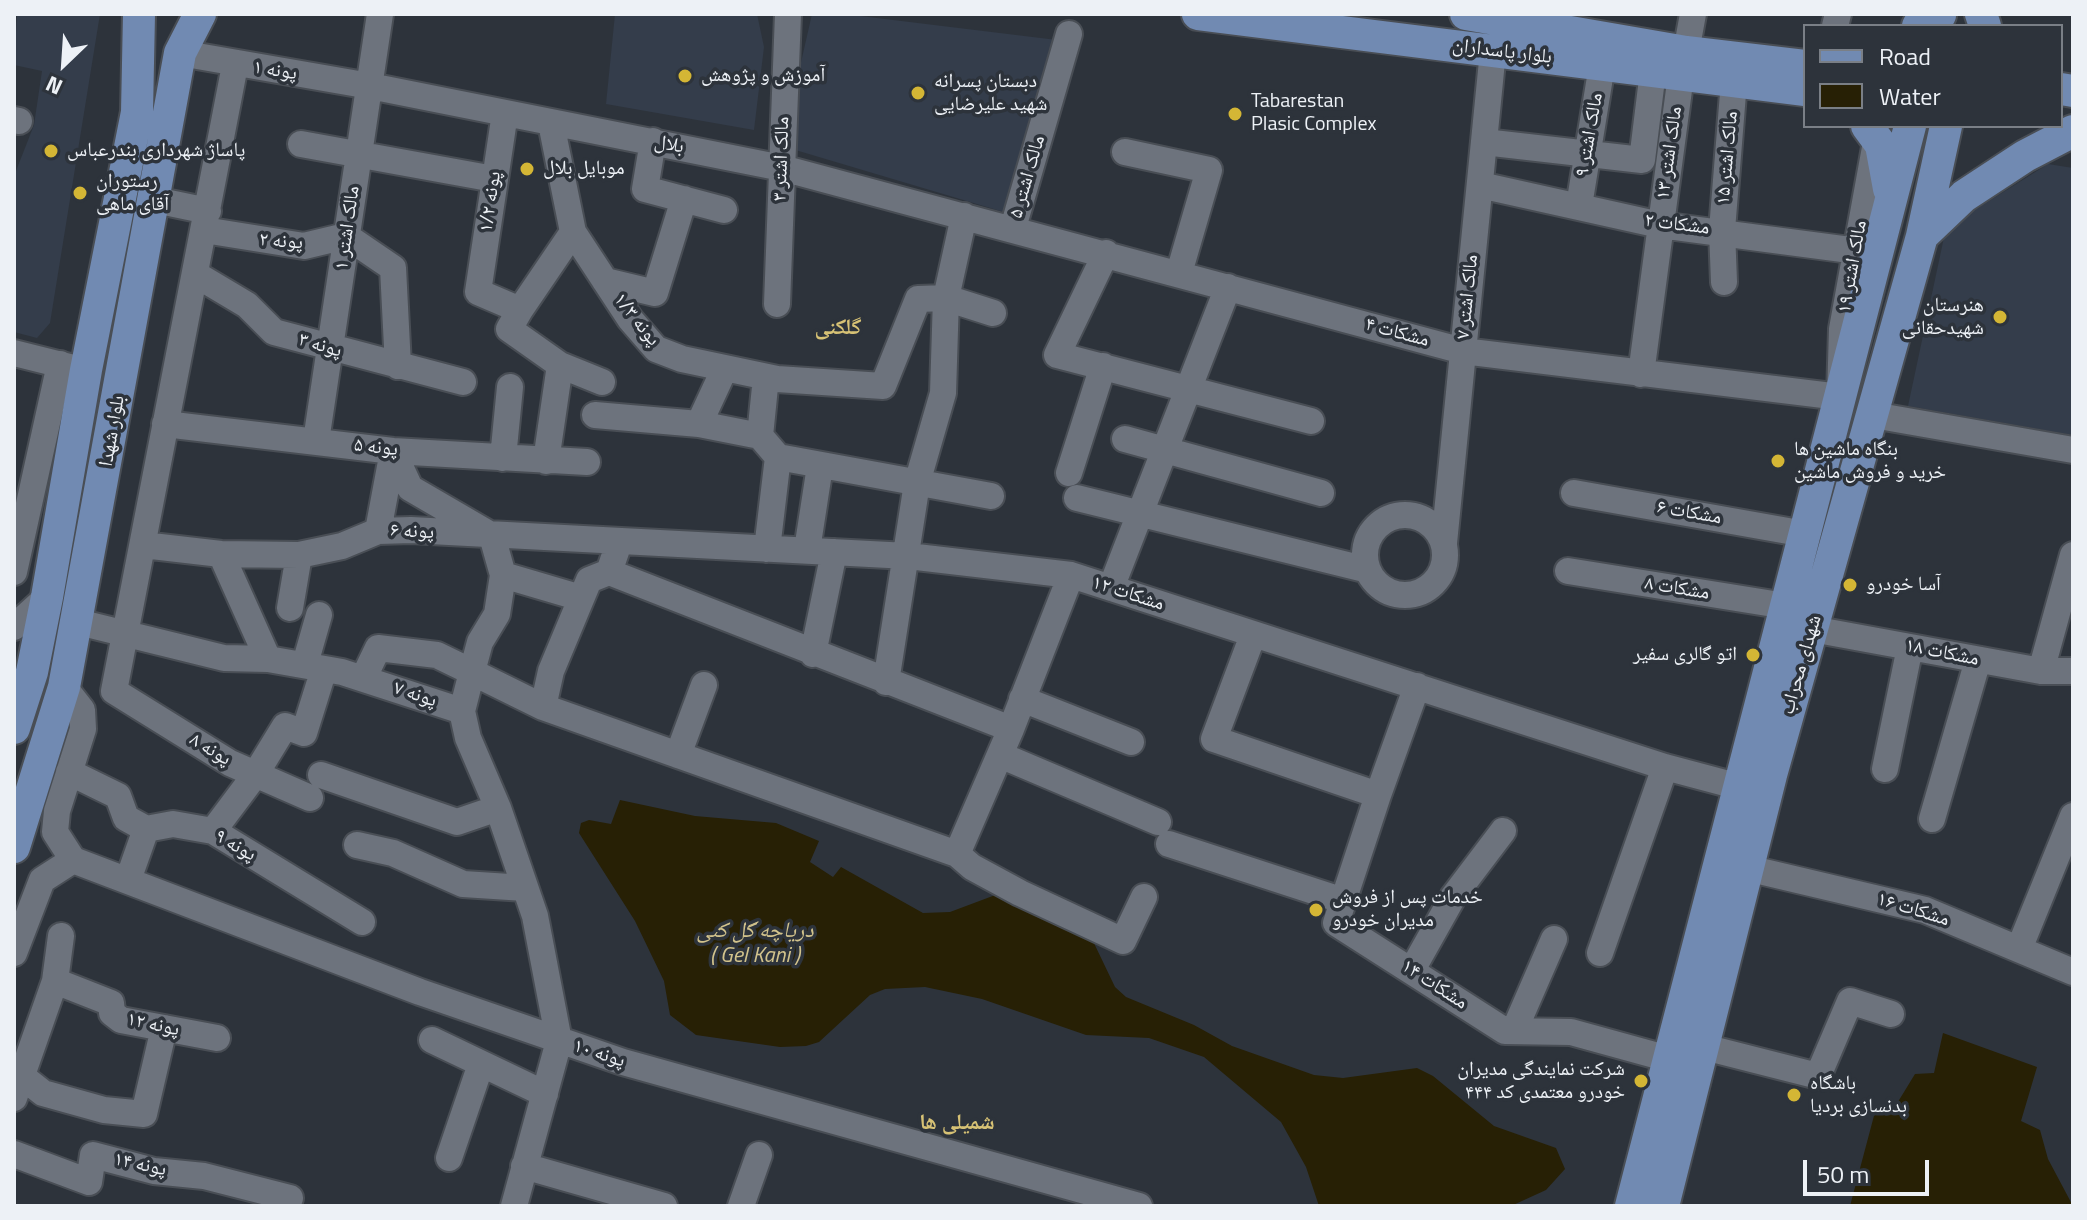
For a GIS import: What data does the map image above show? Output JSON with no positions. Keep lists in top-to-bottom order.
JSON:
{
  "streets": {
    "main road": ["بلوار پاسداران", "بلوار شهدا", "شهدای محراب"],
    "street": [
      "پونه ۱",
      "مالک اشتر ۹",
      "بلال",
      "مالک اشتر ۱۳",
      "مالک اشتر ۱۵",
      "مالک اشتر ۳",
      "مالک اشتر ۵",
      "پونه ۱/۲",
      "مشکات ۲",
      "مالک اشتر ۱",
      "پونه ۲",
      "مالک اشتر ۱۹",
      "مالک اشتر ۷",
      "پونه ۱/۳",
      "مشکات ۴",
      "پونه ۳",
      "پونه ۵",
      "مشکات ۶",
      "پونه ۶",
      "مشکات ۸",
      "مشکات ۱۲",
      "مشکات ۱۸",
      "پونه ۷",
      "پونه ۸",
      "پونه ۹",
      "مشکات ۱۶",
      "مشکات ۱۴",
      "پونه ۱۲",
      "پونه ۱۰",
      "پونه ۱۴"
    ]
  },
  "crossings": [
    ["بلوار پاسداران", "مالک اشتر ۹"],
    ["بلوار پاسداران", "مالک اشتر ۱۳"],
    ["بلوار پاسداران", "مالک اشتر ۱۵"],
    ["بلوار پاسداران", "مالک اشتر ۷"],
    ["پونه ۱", "بلال"],
    ["پونه ۱", "مالک اشتر ۱"],
    ["پونه ۱", "بلوار شهدا"],
    ["مالک اشتر ۹", "مشکات ۲"],
    ["بلال", "مالک اشتر ۳"],
    ["بلال", "پونه ۱/۲"],
    ["بلال", "مالک اشتر ۱"],
    ["بلال", "پونه ۱/۳"],
    ["بلال", "مشکات ۴"],
    ["مالک اشتر ۱۳", "مشکات ۲"],
    ["مالک اشتر ۱۳", "مشکات ۴"],
    ["مالک اشتر ۱۵", "مشکات ۲"],
    ["مالک اشتر ۵", "مشکات ۴"],
    ["مشکات ۲", "مالک اشتر ۱۹"],
    ["مشکات ۲", "مالک اشتر ۷"],
    ["مشکات ۲", "شهدای محراب"],
    ["مالک اشتر ۱", "پونه ۲"],
    ["مالک اشتر ۱", "پونه ۳"],
    ["مالک اشتر ۱", "پونه ۵"],
    ["پونه ۲", "بلوار شهدا"],
    ["مالک اشتر ۱۹", "شهدای محراب"],
    ["مالک اشتر ۷", "مشکات ۴"],
    ["مشکات ۴", "شهدای محراب"],
    ["بلوار شهدا", "پونه ۷"],
    ["مشکات ۶", "شهدای محراب"],
    ["پونه ۶", "مشکات ۱۲"],
    ["مشکات ۸", "شهدای محراب"],
    ["مشکات ۱۲", "شهدای محراب"],
    ["مشکات ۱۸", "شهدای محراب"],
    ["شهدای محراب", "مشکات ۱۶"],
    ["شهدای محراب", "مشکات ۱۴"],
    ["پونه ۷", "پونه ۸"],
    ["پونه ۷", "پونه ۱۰"]
  ],
  "districts": ["گلکنی", "شمیلی ها"],
  "water": ["دریاچه گل کنی ( Gel Kani )"],
  "places": [
    "آموزش و پژوهش",
    "دبستان پسرانه شهید علیرضایی",
    "Tabarestan Plasic Complex",
    "پاساژ شهرداری بندرعباس",
    "موبایل بلال",
    "رستوران آقای ماهی",
    "هنرستان شهیدحقانی",
    "بنگاه ماشین ها خرید و فروش ماشین",
    "آسا خودرو",
    "اتو گالری سفیر",
    "خدمات پس از فروش مدیران خودرو",
    "شرکت نمایندگی مدیران خودرو معتمدی کد ۴۴۴",
    "باشگاه بدنسازی بردیا"
  ],
  "legend": ["Road", "Water"],
  "scale_bar": "50 m",
  "north": "bottom left"
}
